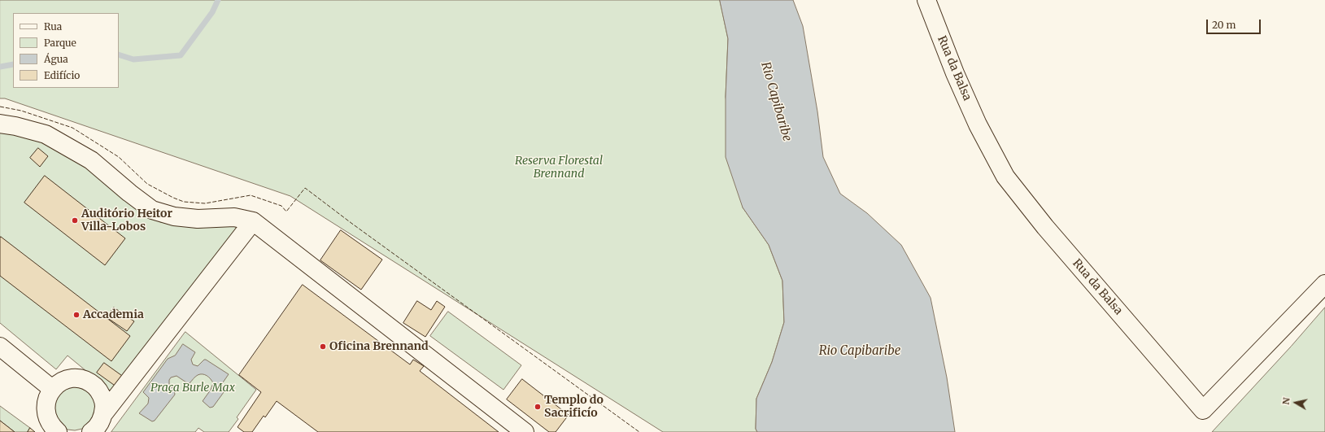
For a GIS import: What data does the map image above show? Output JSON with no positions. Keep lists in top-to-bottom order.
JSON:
{
  "streets": {
    "lane": ["Rua da Balsa"]
  },
  "water": ["Rio Capibaribe"],
  "parks": ["Reserva Florestal Brennand", "Praça Burle Max"],
  "places": [
    "Auditório Heitor Villa-Lobos",
    "Accademia",
    "Oficina Brennand",
    "Templo do Sacrificío"
  ],
  "legend": [
    "Rua",
    "Parque",
    "Água",
    "Edifício"
  ],
  "scale_bar": "20 m",
  "north": "left"
}
